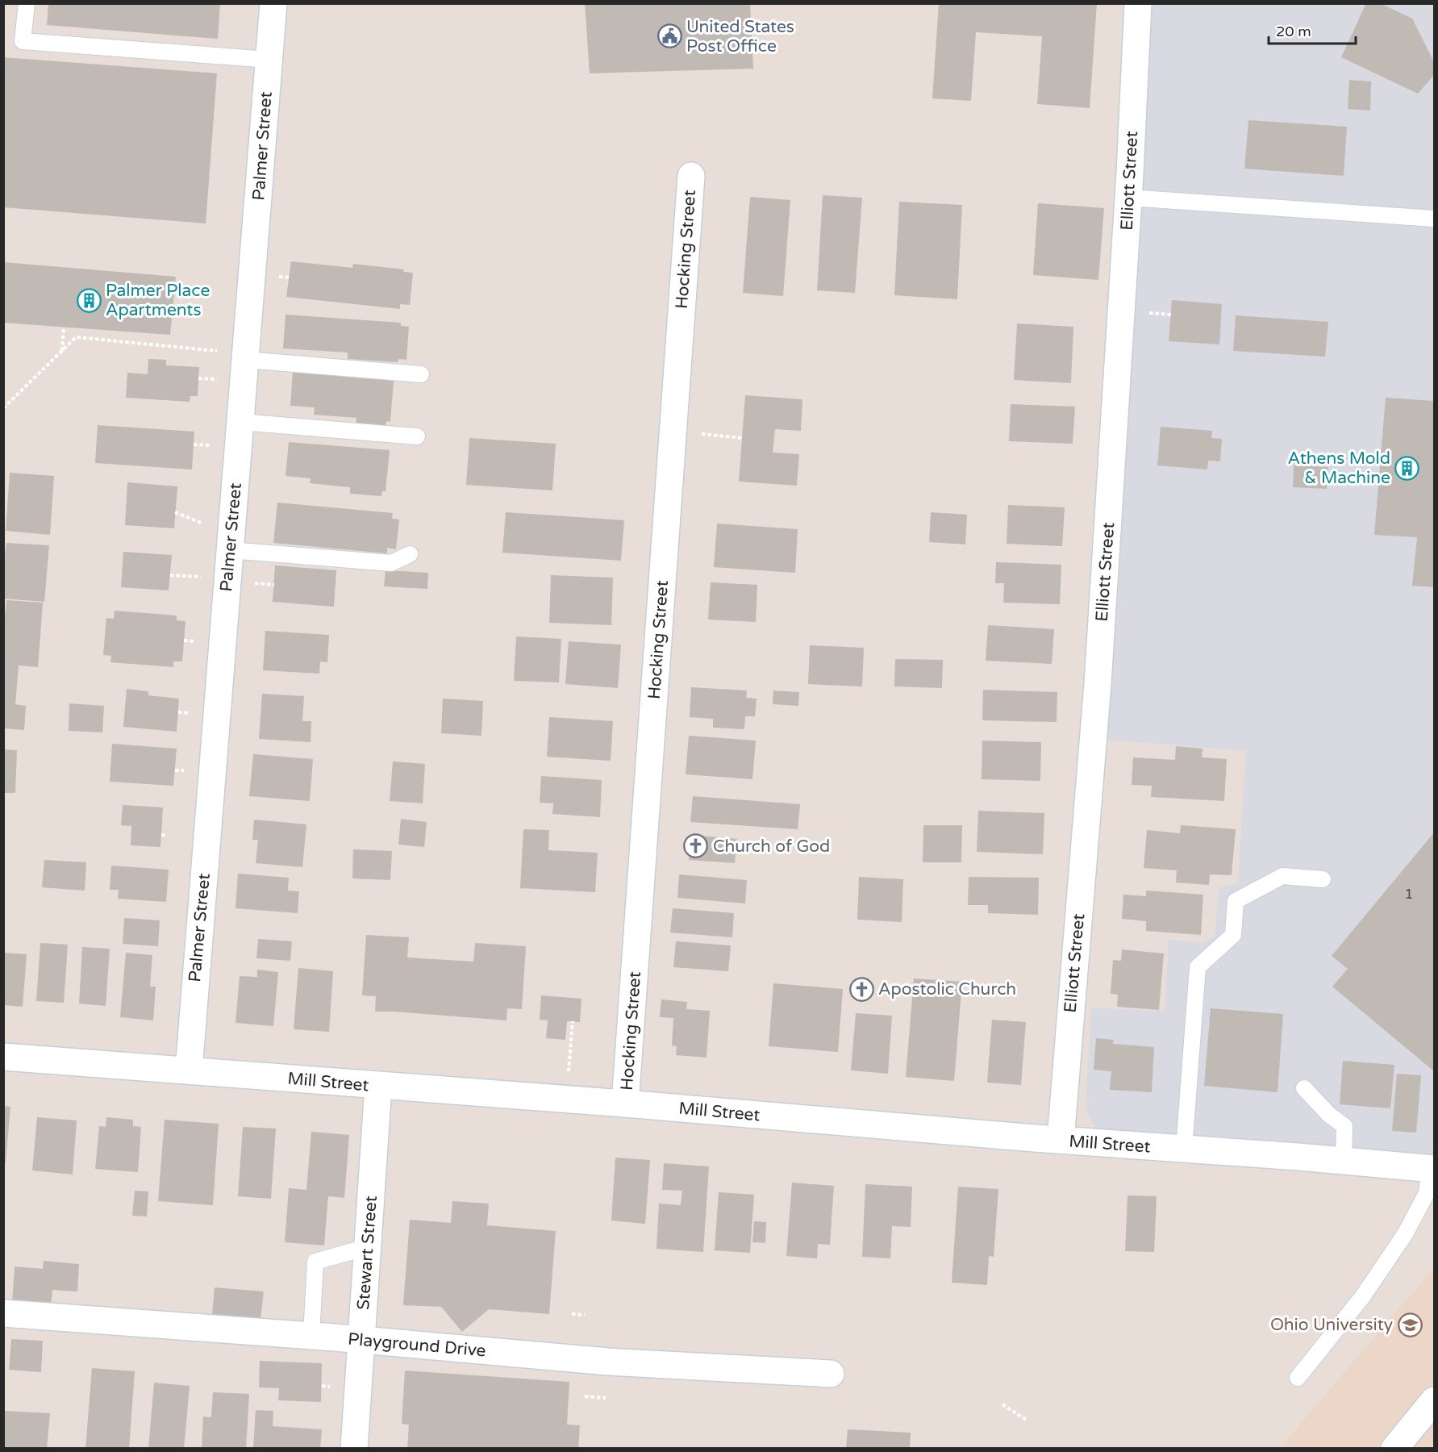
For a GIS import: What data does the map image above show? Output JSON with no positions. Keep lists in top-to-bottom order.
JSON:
{
  "streets": {
    "street": [
      "Palmer Street",
      "Elliott Street",
      "Hocking Street",
      "Mill Street",
      "Stewart Street",
      "Playground Drive"
    ]
  },
  "crossings": [
    ["Palmer Street", "Mill Street"],
    ["Elliott Street", "Mill Street"],
    ["Hocking Street", "Mill Street"],
    ["Mill Street", "Stewart Street"],
    ["Stewart Street", "Playground Drive"]
  ],
  "places": {
    "public building": ["United States Post Office"],
    "building": ["Palmer Place Apartments", "Athens Mold & Machine"],
    "church": ["Church of God", "Apostolic Church"],
    "school or university": ["Ohio University"]
  },
  "house_numbers": ["1"],
  "scale_bar": "20 m"
}
